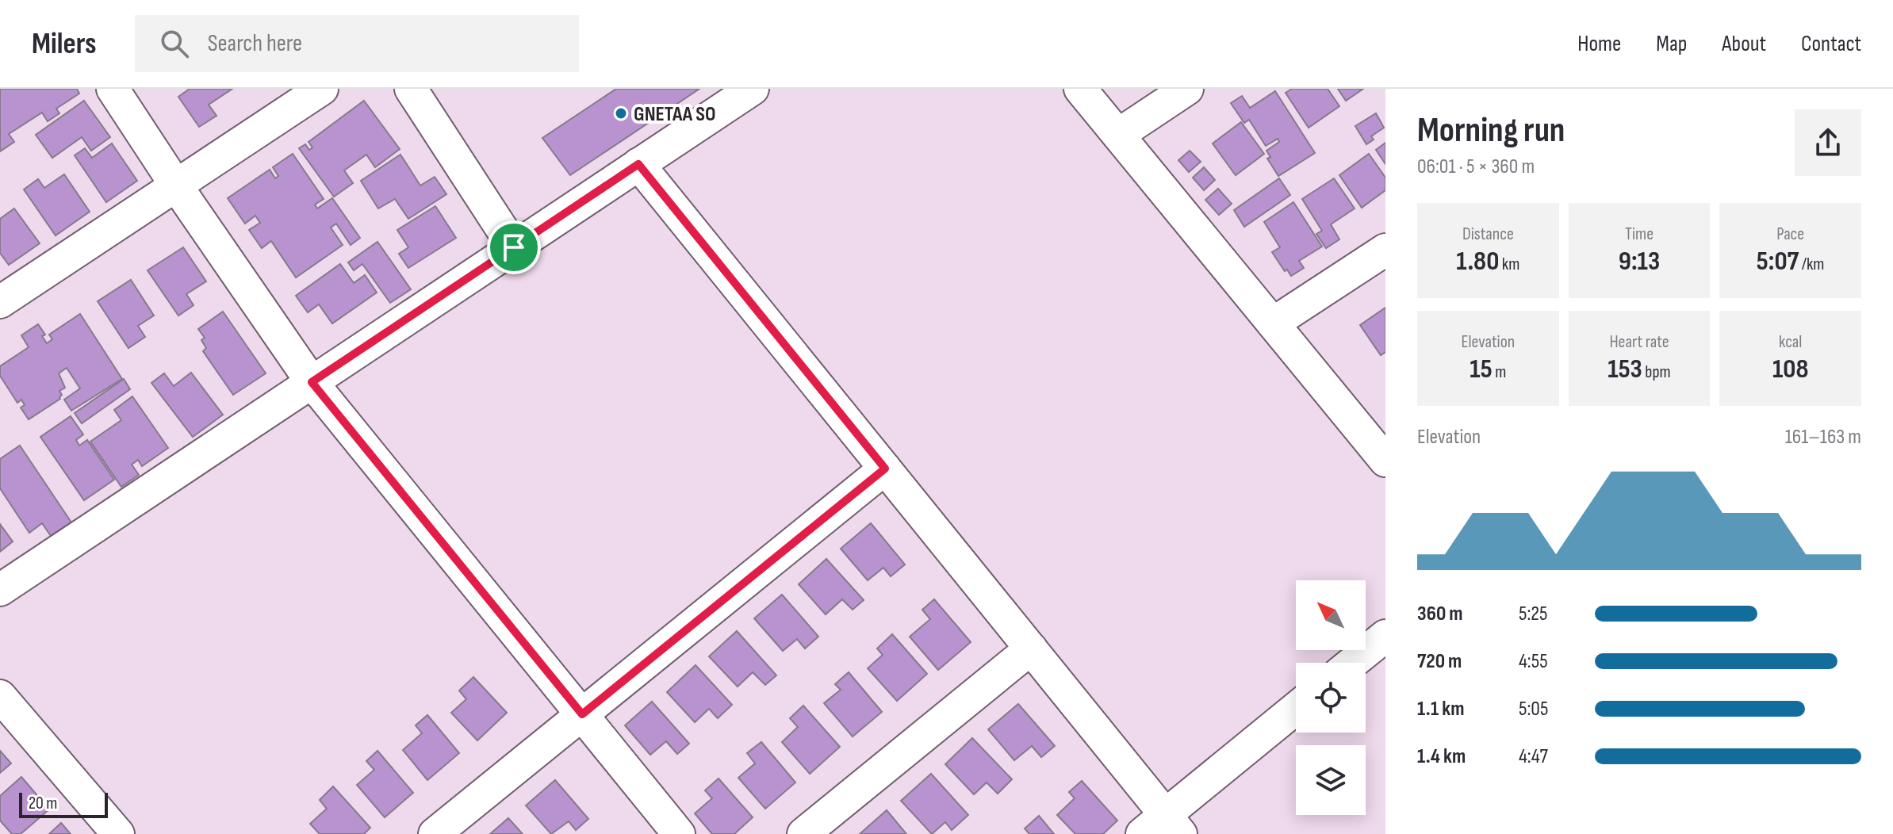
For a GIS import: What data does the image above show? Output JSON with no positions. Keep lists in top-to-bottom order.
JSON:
{
  "places": ["GNETAA SO"],
  "scale_bar": "20 m",
  "north": "top left",
  "page": {
    "header": "Milers",
    "search": "Search here",
    "nav": [
      "Home",
      "Map",
      "About",
      "Contact"
    ],
    "heading": ["Morning run", "06:01 · 5 × 360 m"],
    "stats": [
      ["Distance", "1.80 km"],
      ["Time", "9:13"],
      ["Pace", "5:07 /km"],
      ["Elevation", "15 m"],
      ["Heart rate", "153 bpm"],
      ["kcal", "108"]
    ],
    "chart": ["Elevation", "161–163 m"],
    "list": [
      {
        "name": "360 m",
        "note": "5:25"
      },
      {
        "name": "720 m",
        "note": "4:55"
      },
      {
        "name": "1.1 km",
        "note": "5:05"
      },
      {
        "name": "1.4 km",
        "note": "4:47"
      }
    ],
    "scale": "20 m"
  }
}
